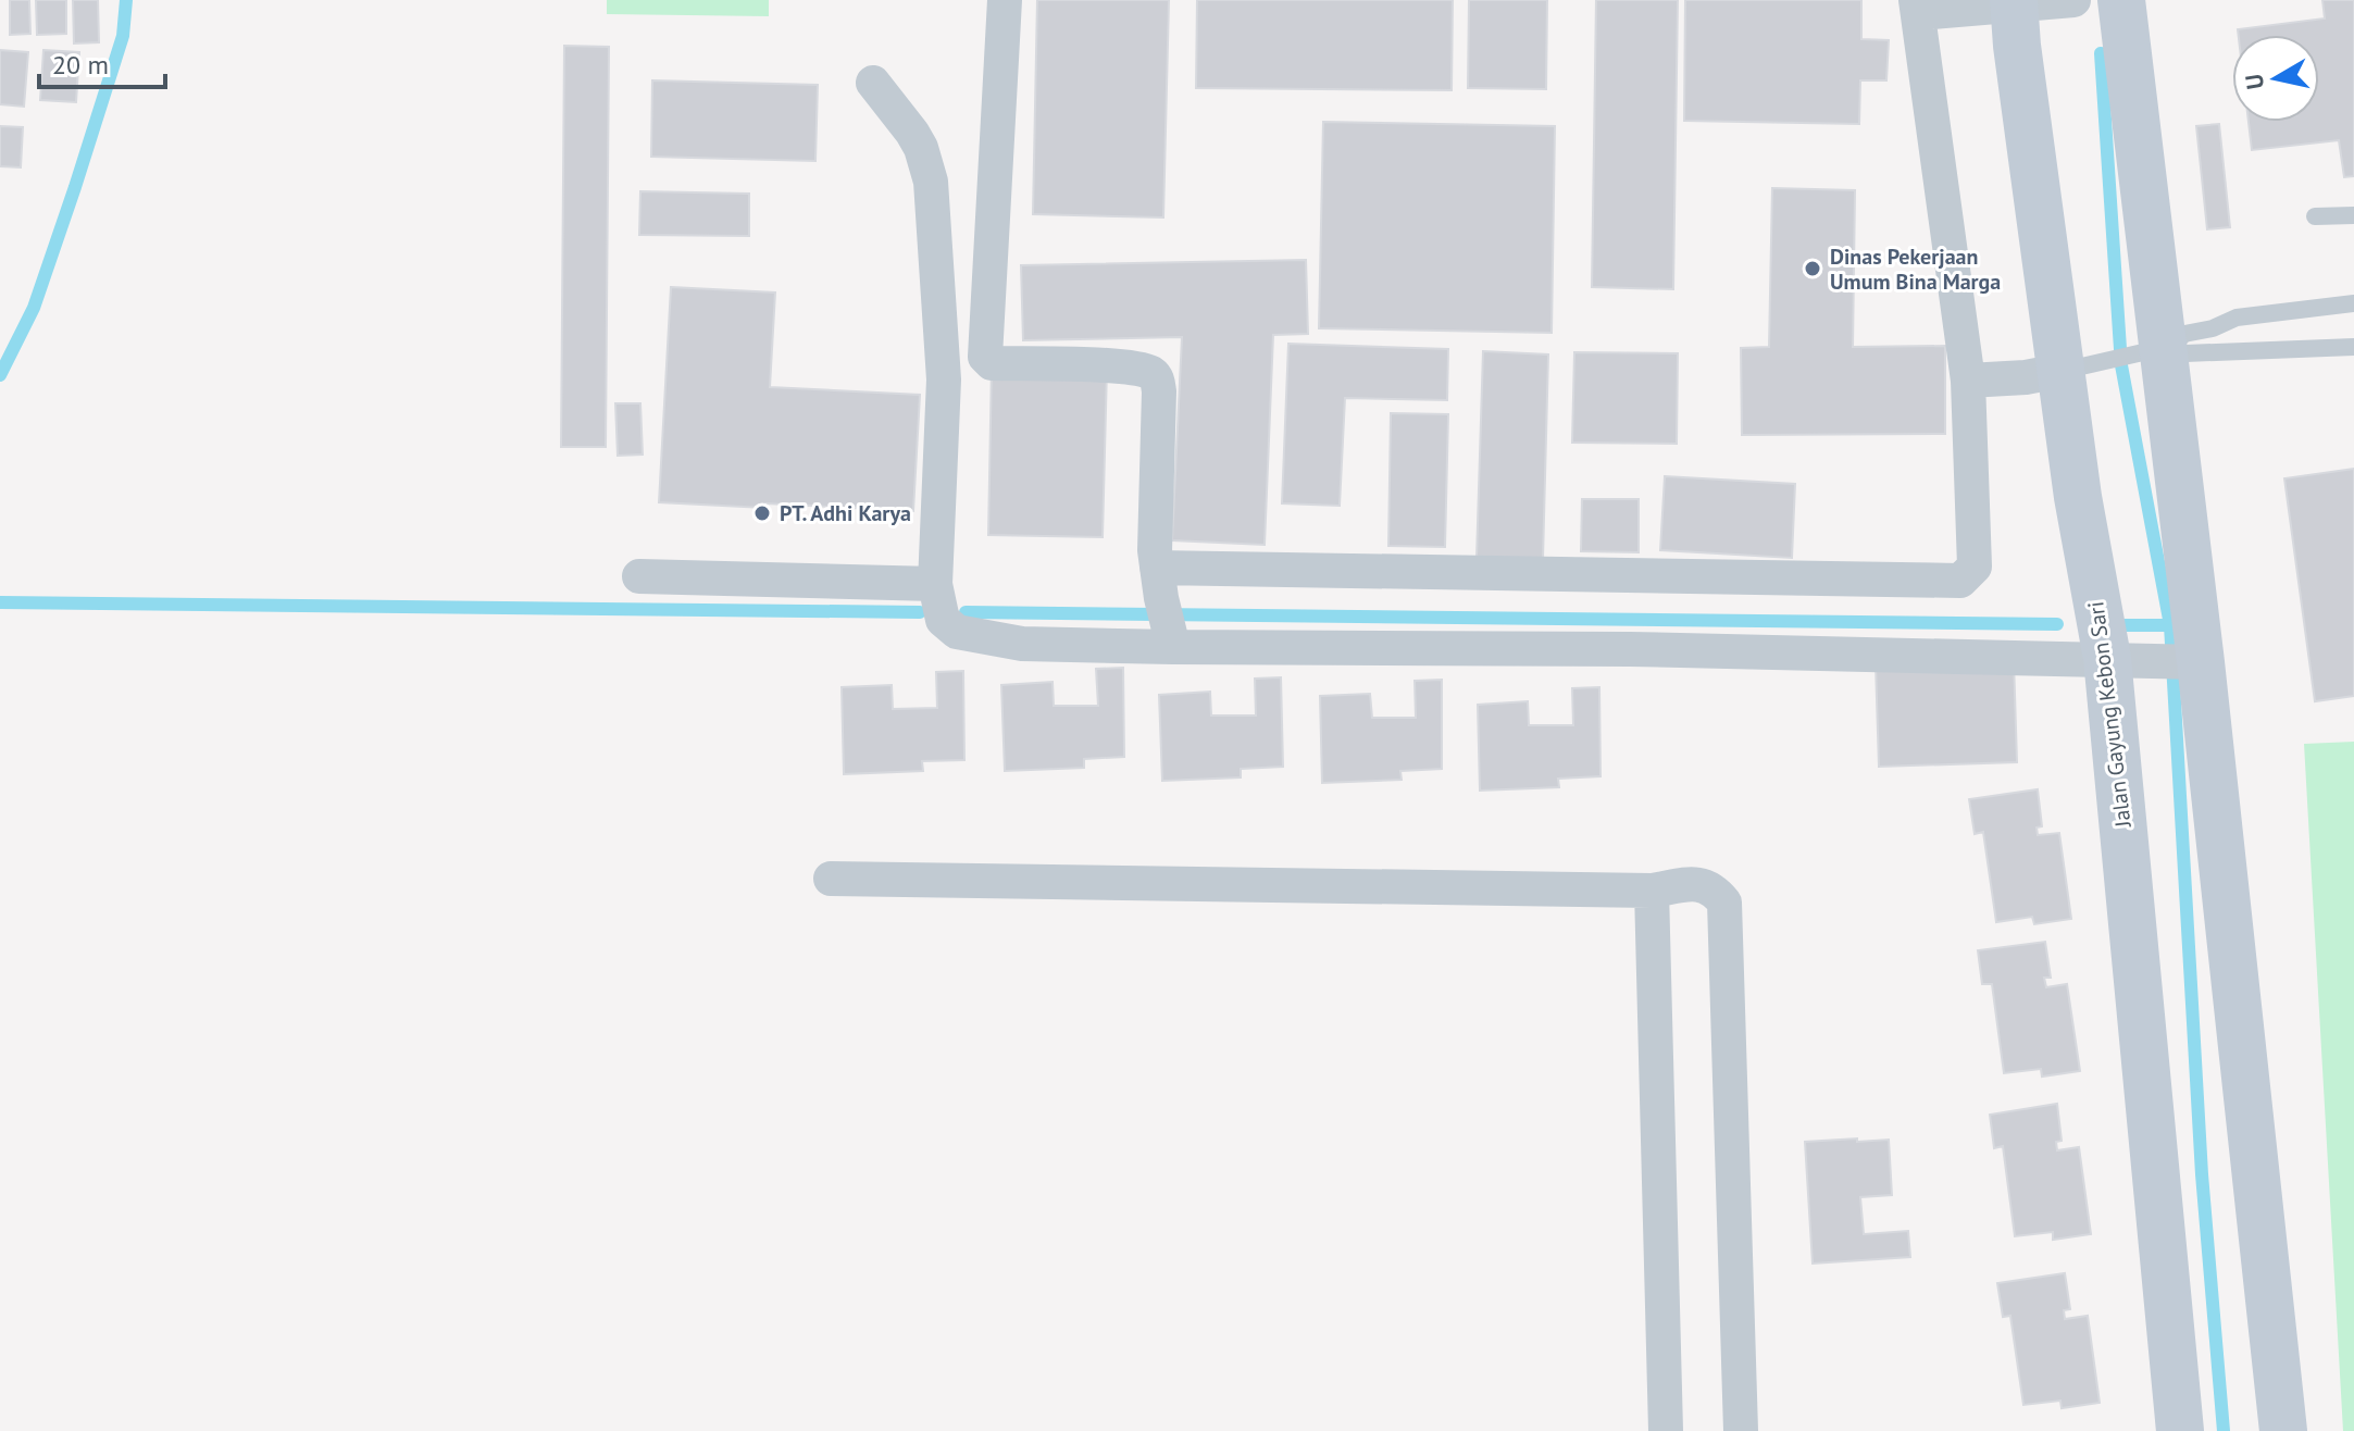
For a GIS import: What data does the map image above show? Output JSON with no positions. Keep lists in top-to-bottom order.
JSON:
{
  "streets": {
    "main road": ["Jalan Gayung Kebon Sari"]
  },
  "places": ["Dinas Pekerjaan Umum Bina Marga", "PT. Adhi Karya"],
  "scale_bar": "20 m",
  "north": "left"
}
